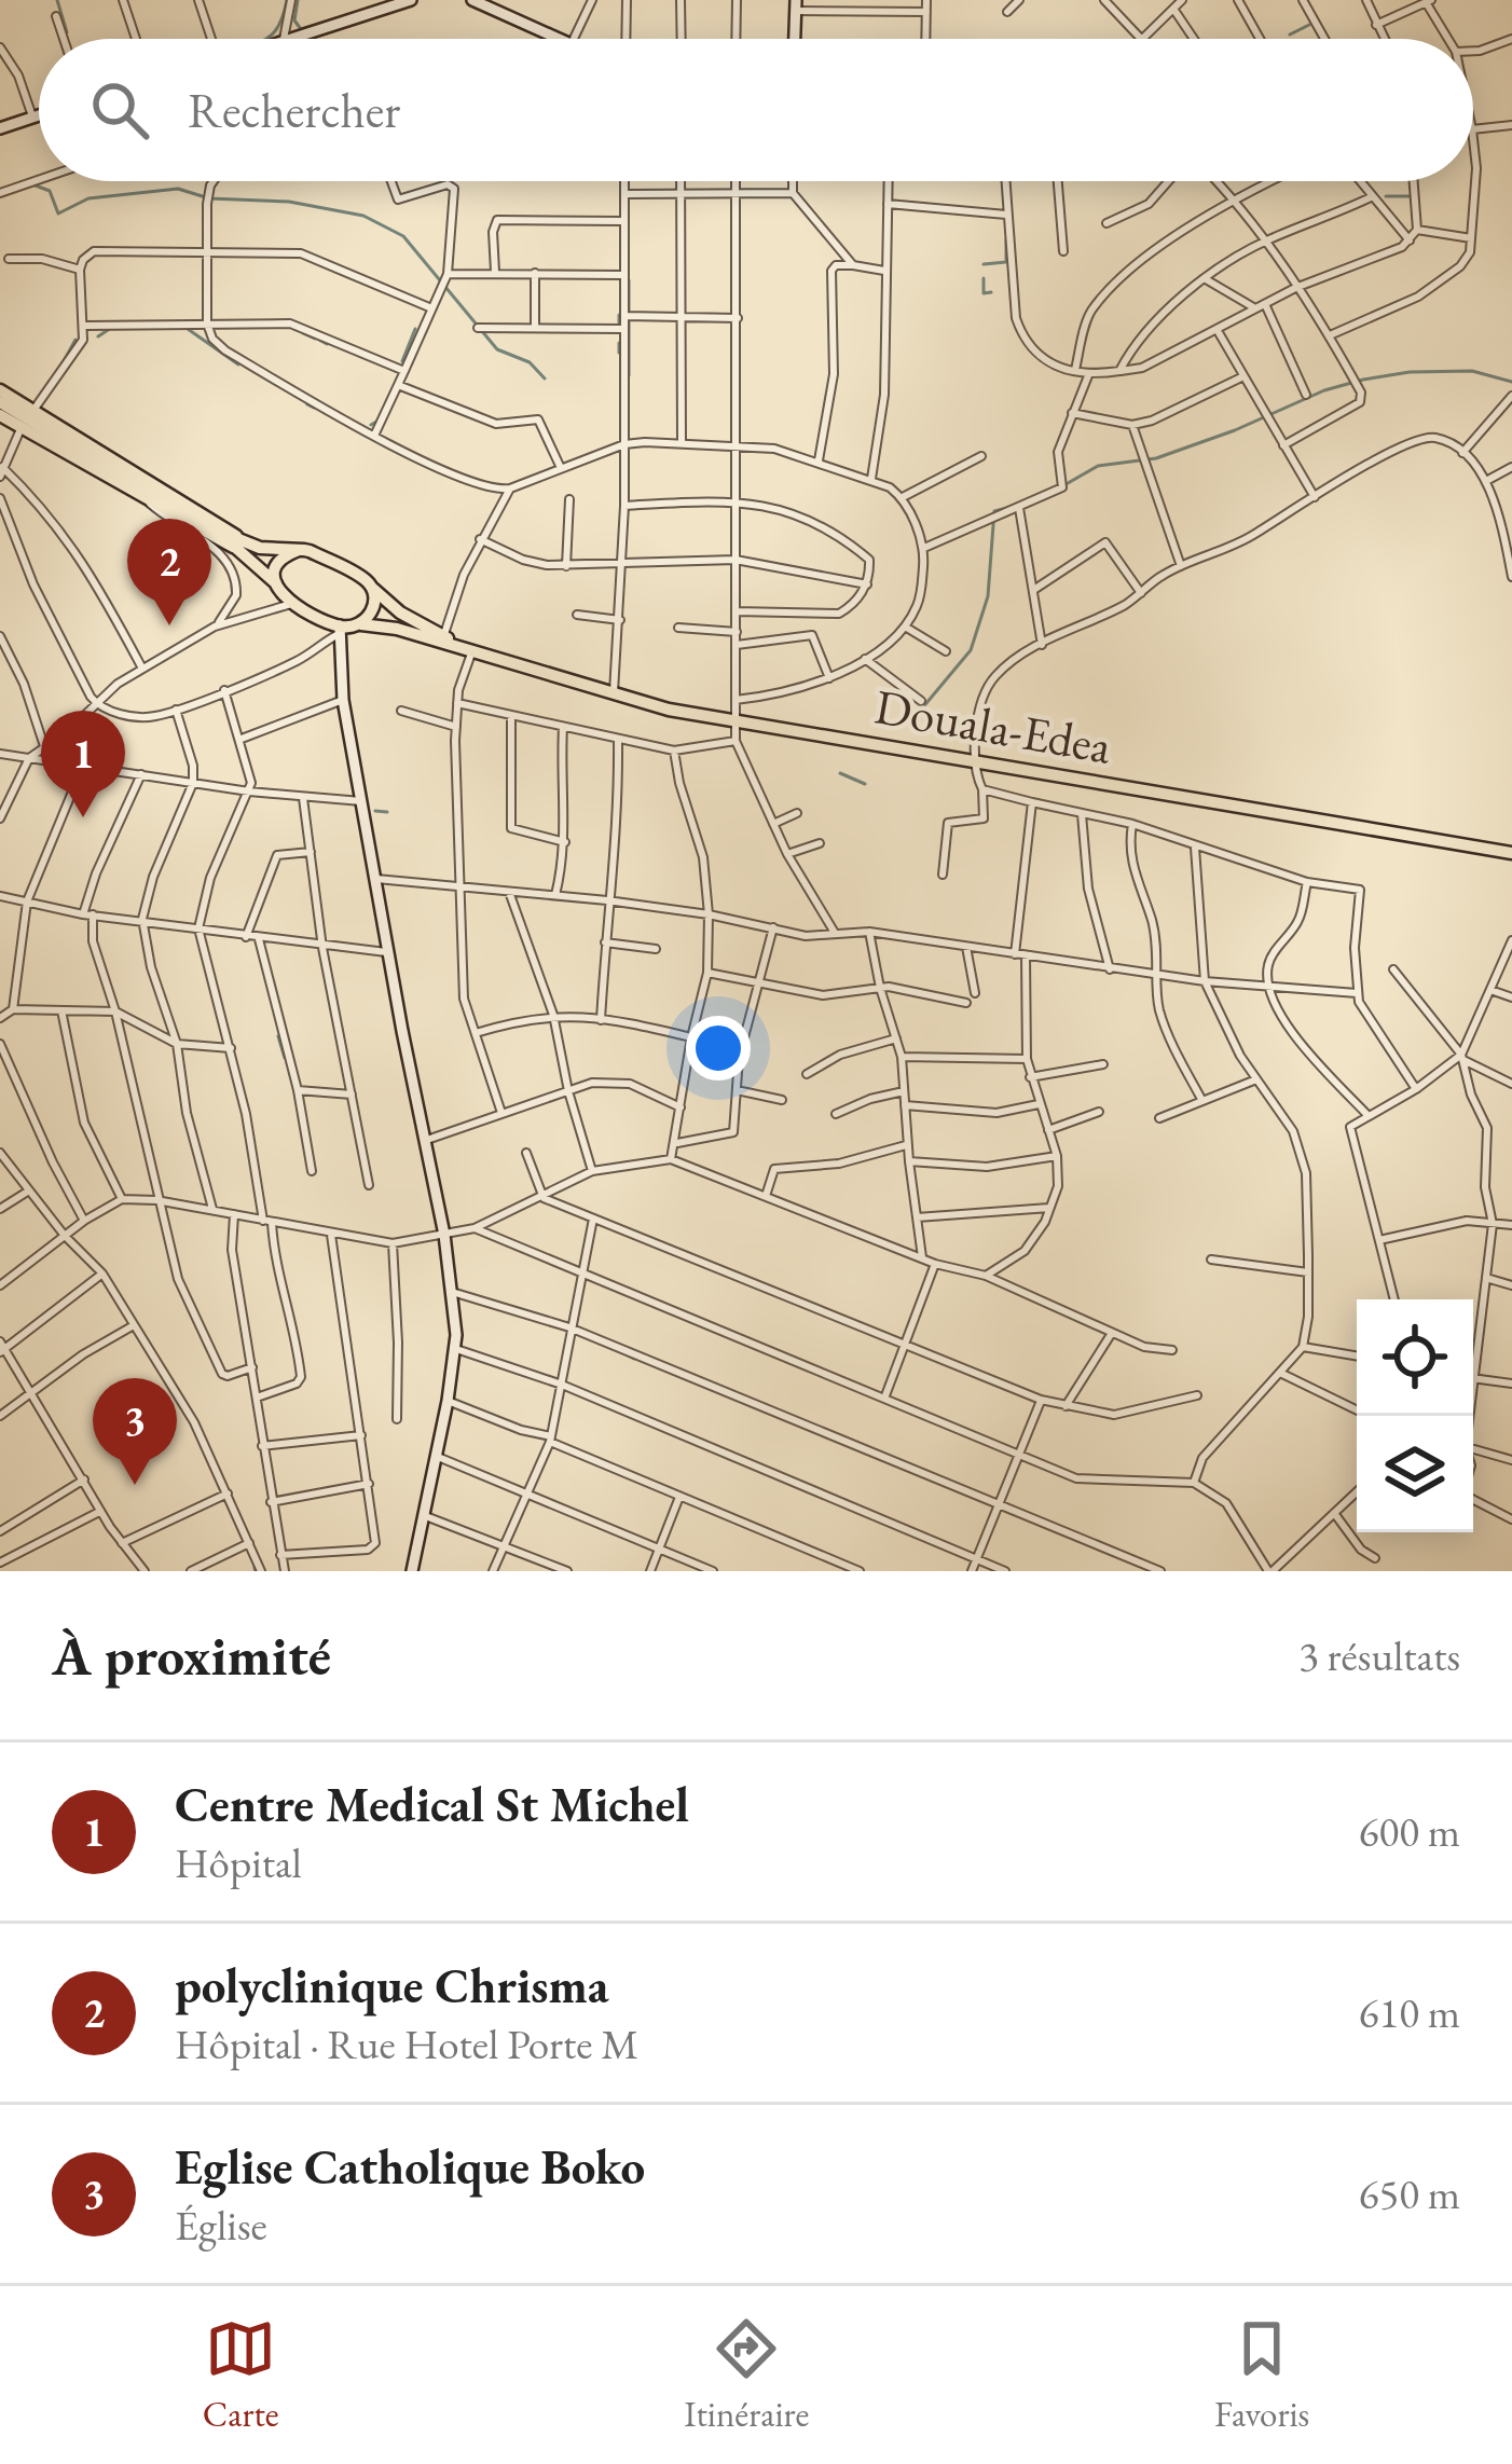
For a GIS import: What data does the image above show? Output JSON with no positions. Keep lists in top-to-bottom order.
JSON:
{
  "streets": {
    "main road": ["Douala-Edea"]
  },
  "page": {
    "search": "Rechercher",
    "pins": ["2", "1", "3"],
    "heading": ["À proximité", "3 résultats"],
    "list": [
      {
        "mark": "1",
        "name": "Centre Medical St Michel",
        "note": "Hôpital",
        "value": "600 m"
      },
      {
        "mark": "2",
        "name": "polyclinique Chrisma",
        "note": "Hôpital · Rue Hotel Porte M",
        "value": "610 m"
      },
      {
        "mark": "3",
        "name": "Eglise Catholique Boko",
        "note": "Église",
        "value": "650 m"
      }
    ],
    "nav": ["Carte", "Itinéraire", "Favoris"]
  }
}
